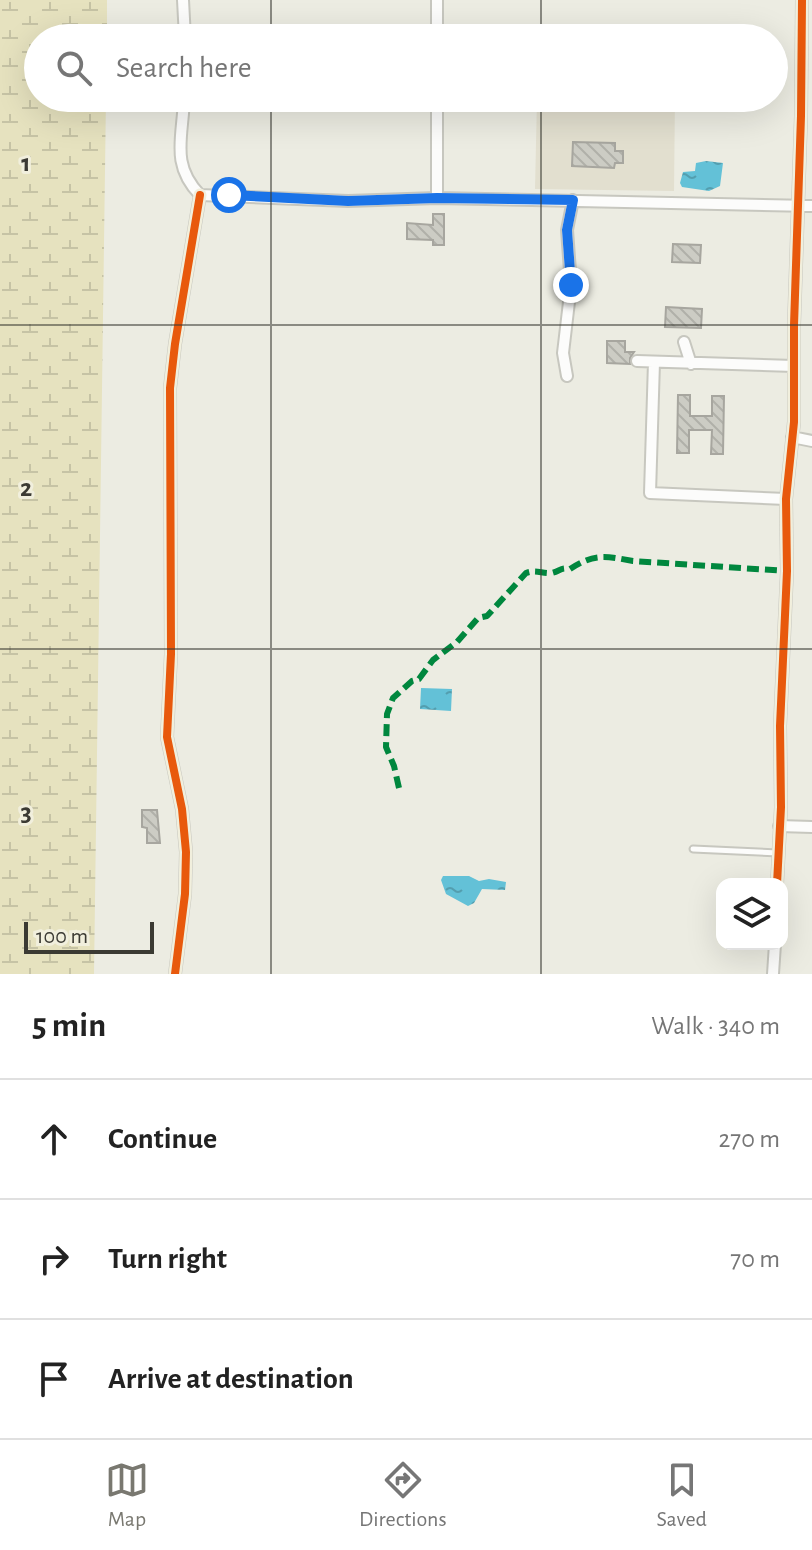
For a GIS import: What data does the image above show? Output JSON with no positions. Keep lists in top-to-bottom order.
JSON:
{
  "scale_bar": "100 m",
  "page": {
    "search": "Search here",
    "scale": "100 m",
    "heading": ["5 min", "Walk · 340 m"],
    "list": [
      ["Continue", "270 m"],
      ["Turn right", "70 m"],
      "Arrive at destination"
    ],
    "nav": ["Map", "Directions", "Saved"]
  },
  "grid": {
    "rows": ["1", "2", "3"]
  }
}
